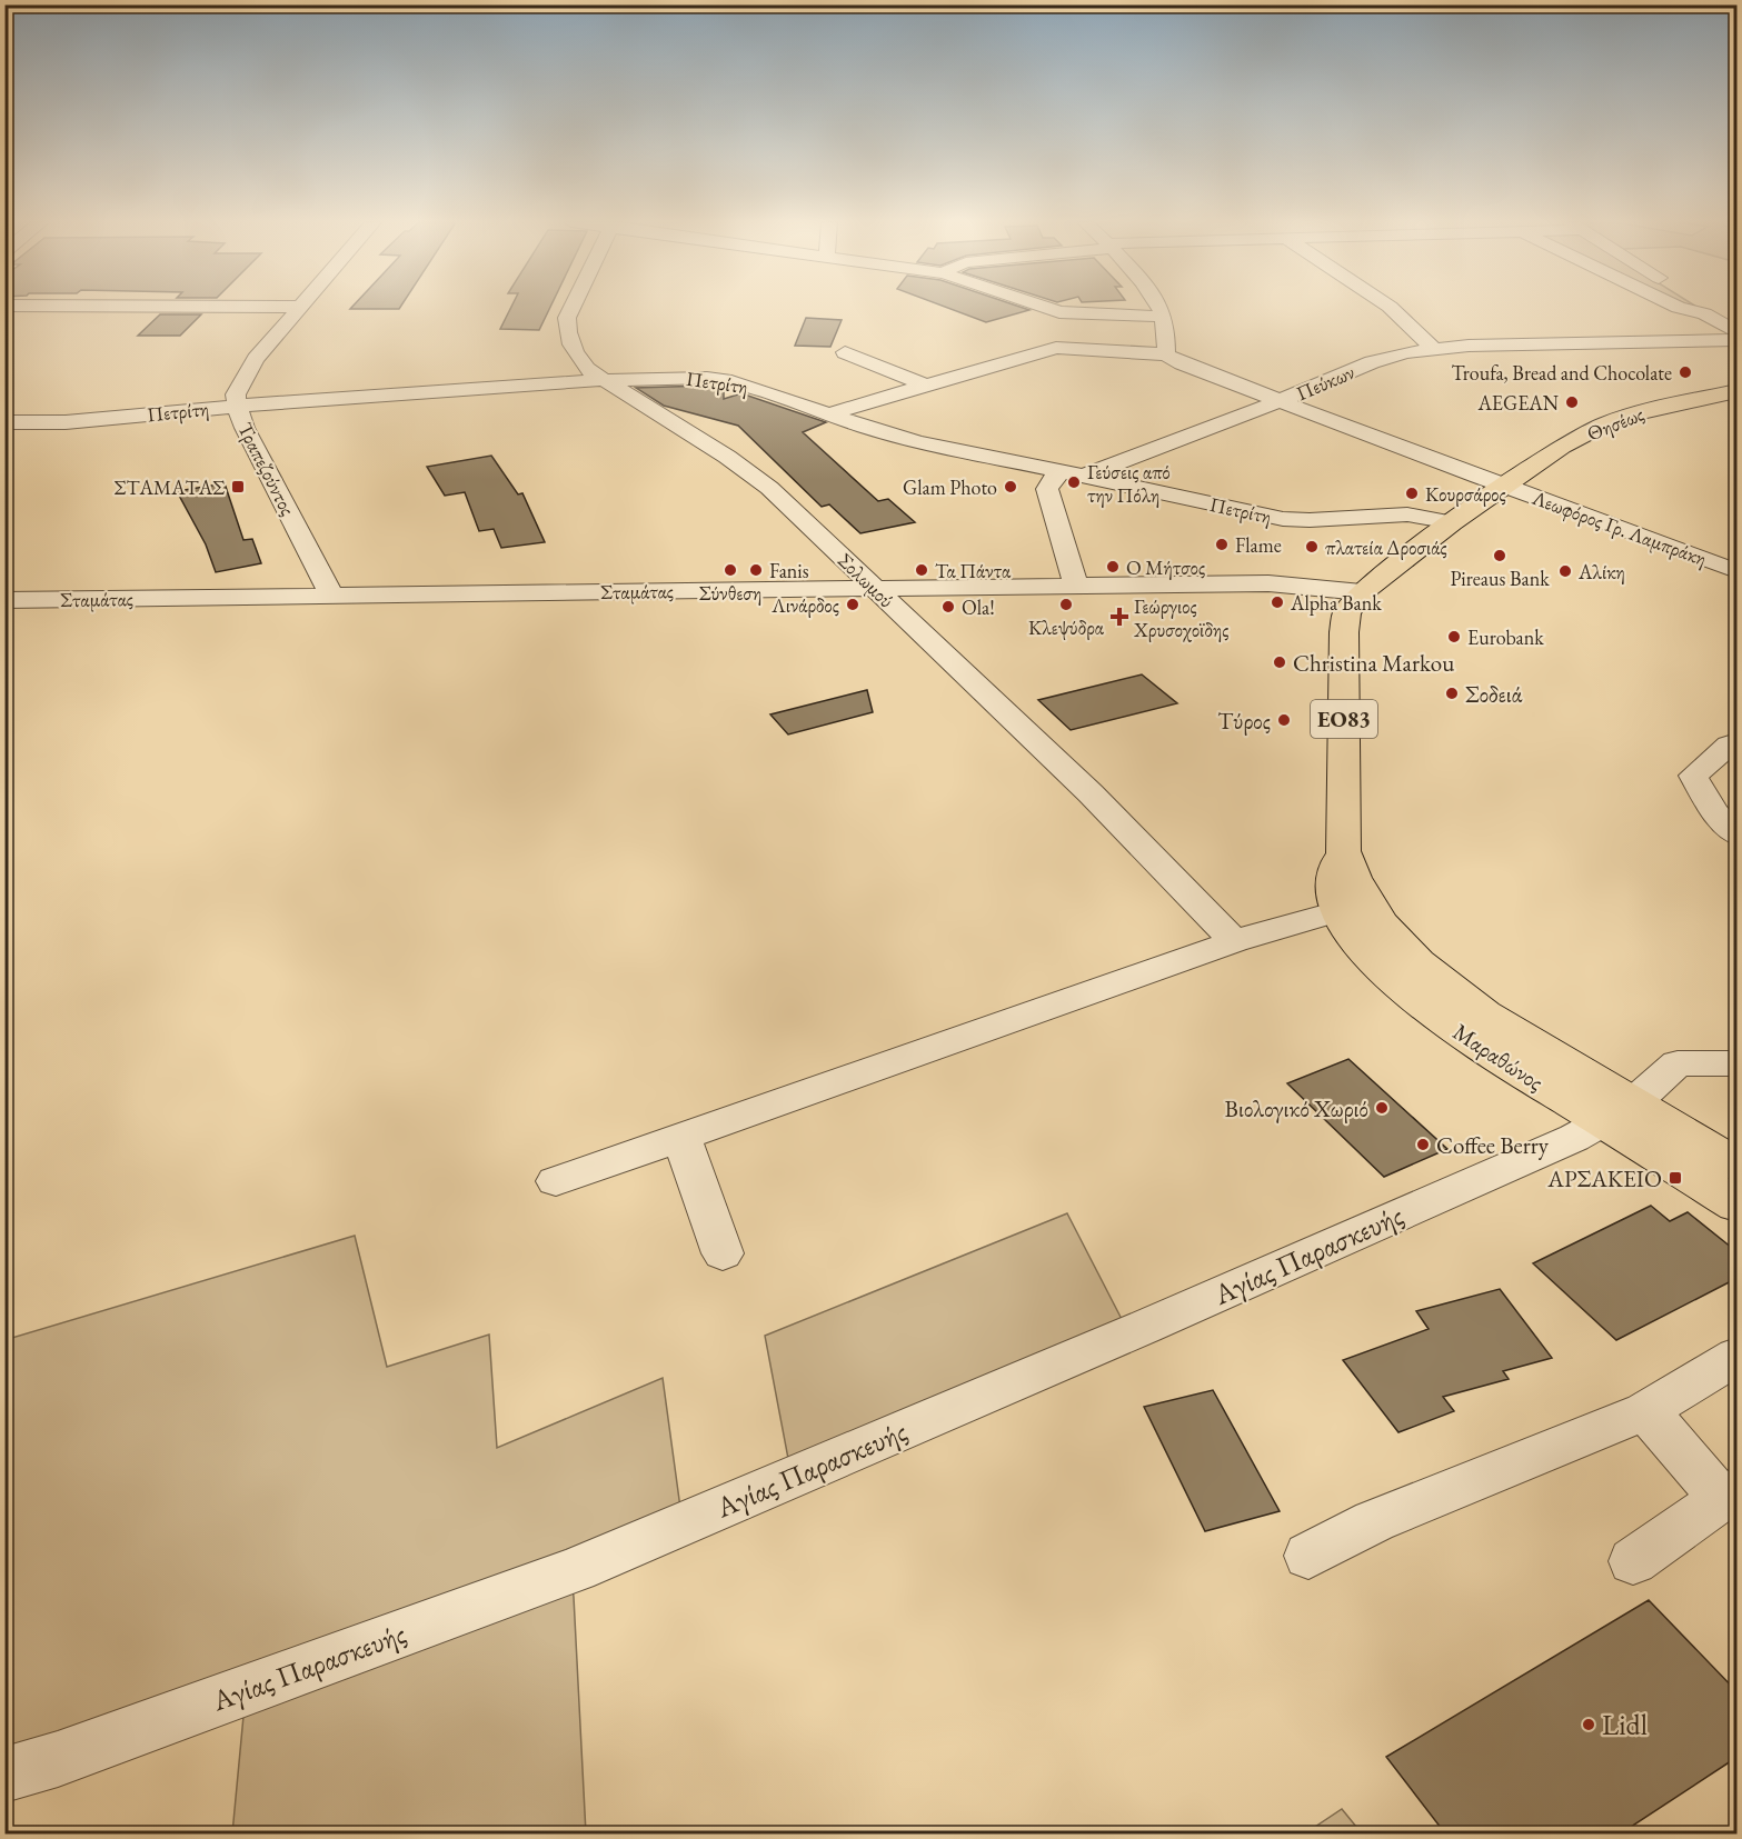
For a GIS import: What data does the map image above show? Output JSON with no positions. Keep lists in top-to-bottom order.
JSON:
{
  "streets": {
    "main road": ["Θησέως", "ΕΟ83", "Μαραθώνος"],
    "street": [
      "Πετρίτη",
      "Πεύκων",
      "Τραπεζούντος",
      "Λεωφόρος Γρ. Λαμπράκη",
      "Σολωμού",
      "Σταμάτας",
      "Αγίας Παρασκευής"
    ]
  },
  "crossings": [
    ["Πετρίτη", "Πεύκων"],
    ["Πετρίτη", "Τραπεζούντος"],
    ["Πετρίτη", "Σολωμού"],
    ["Πετρίτη", "Μαραθώνος"],
    ["Πεύκων", "Λεωφόρος Γρ. Λαμπράκη"],
    ["Θησέως", "Λεωφόρος Γρ. Λαμπράκη"],
    ["Θησέως", "Μαραθώνος"],
    ["Τραπεζούντος", "Σταμάτας"],
    ["Λεωφόρος Γρ. Λαμπράκη", "Μαραθώνος"],
    ["Σολωμού", "Σταμάτας"],
    ["Σταμάτας", "Μαραθώνος"],
    ["Μαραθώνος", "Αγίας Παρασκευής"]
  ],
  "places": {
    "other": [
      "Troufa, Bread and Chocolate",
      "AEGEAN",
      "Γεύσεις από την Πόλη",
      "Glam Photo",
      "Κουρσάρος",
      "Flame",
      "πλατεία Δροσιάς",
      "Pireaus Bank",
      "Ο Μήτσος",
      "Σύνθεση",
      "Fanis",
      "Τα Πάντα",
      "Αλίκη",
      "Alpha Bank",
      "Λινάρδος",
      "Κλεψύδρα",
      "Ola!",
      "Eurobank",
      "Christina Markou",
      "Σοδειά",
      "Τύρος",
      "Βιολογικό Χωριό",
      "Coffee Berry",
      "Lidl"
    ],
    "transit": ["ΣΤΑΜΑΤΑΣ", "ΑΡΣΑΚΕΙΟ"],
    "health": ["Γεώργιος Χρυσοχοϊδης"]
  }
}
